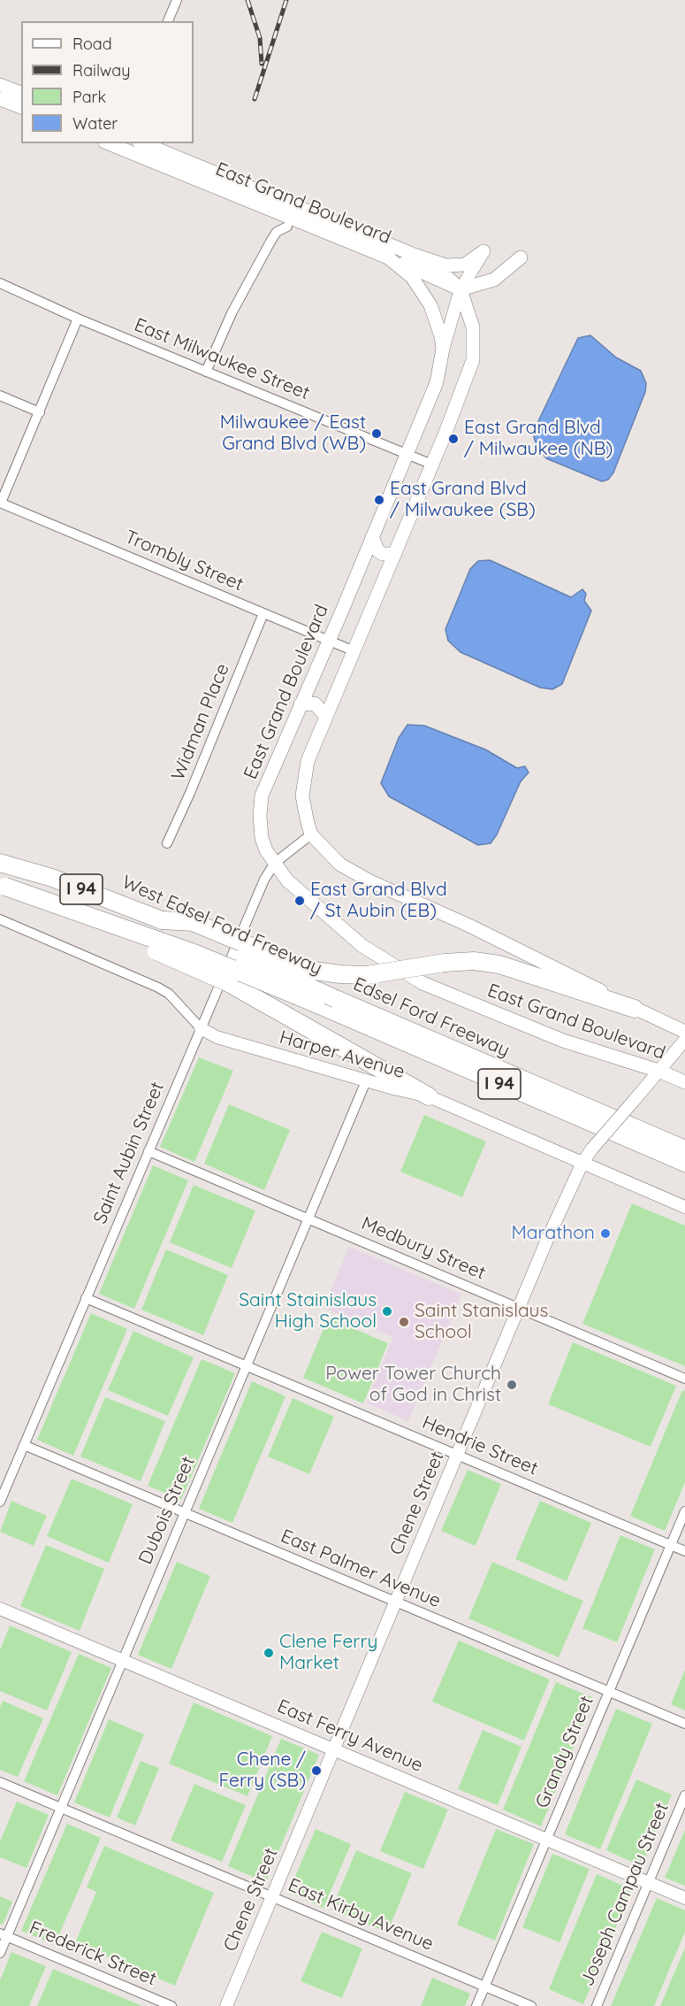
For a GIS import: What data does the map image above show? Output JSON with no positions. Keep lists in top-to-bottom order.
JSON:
{
  "streets": {
    "highway": ["I 94", "West Edsel Ford Freeway", "Edsel Ford Freeway"],
    "main road": ["East Grand Boulevard"],
    "street": [
      "East Milwaukee Street",
      "Trombly Street",
      "Widman Place",
      "Harper Avenue",
      "Saint Aubin Street",
      "Medbury Street",
      "Hendrie Street",
      "Chene Street",
      "Dubois Street",
      "East Palmer Avenue",
      "East Ferry Avenue",
      "Grandy Street",
      "Joseph Campau Street",
      "East Kirby Avenue",
      "Frederick Street"
    ]
  },
  "crossings": [
    ["East Grand Boulevard", "East Milwaukee Street"],
    ["East Grand Boulevard", "Trombly Street"],
    ["East Grand Boulevard", "Saint Aubin Street"],
    ["East Grand Boulevard", "Chene Street"],
    ["Trombly Street", "Widman Place"],
    ["West Edsel Ford Freeway", "Edsel Ford Freeway"],
    ["Harper Avenue", "Saint Aubin Street"],
    ["Harper Avenue", "Chene Street"],
    ["Harper Avenue", "Dubois Street"],
    ["Saint Aubin Street", "Medbury Street"],
    ["Saint Aubin Street", "Hendrie Street"],
    ["Saint Aubin Street", "East Palmer Avenue"],
    ["Medbury Street", "Chene Street"],
    ["Medbury Street", "Dubois Street"],
    ["Hendrie Street", "Chene Street"],
    ["Hendrie Street", "Dubois Street"],
    ["Hendrie Street", "Grandy Street"],
    ["Chene Street", "East Palmer Avenue"],
    ["Chene Street", "East Ferry Avenue"],
    ["Chene Street", "East Kirby Avenue"],
    ["Dubois Street", "East Palmer Avenue"],
    ["Dubois Street", "East Ferry Avenue"],
    ["Dubois Street", "East Kirby Avenue"],
    ["Dubois Street", "Frederick Street"],
    ["East Palmer Avenue", "Grandy Street"],
    ["East Ferry Avenue", "Grandy Street"],
    ["East Ferry Avenue", "Joseph Campau Street"],
    ["Grandy Street", "East Kirby Avenue"]
  ],
  "places": [
    "Milwaukee / East Grand Blvd (WB)",
    "East Grand Blvd / Milwaukee (NB)",
    "East Grand Blvd / Milwaukee (SB)",
    "East Grand Blvd / St Aubin (EB)",
    "Marathon",
    "Saint Stainislaus High School",
    "Saint Stanislaus School",
    "Power Tower Church of God in Christ",
    "Clene Ferry Market",
    "Chene / Ferry (SB)"
  ],
  "legend": [
    "Road",
    "Railway",
    "Park",
    "Water"
  ]
}
